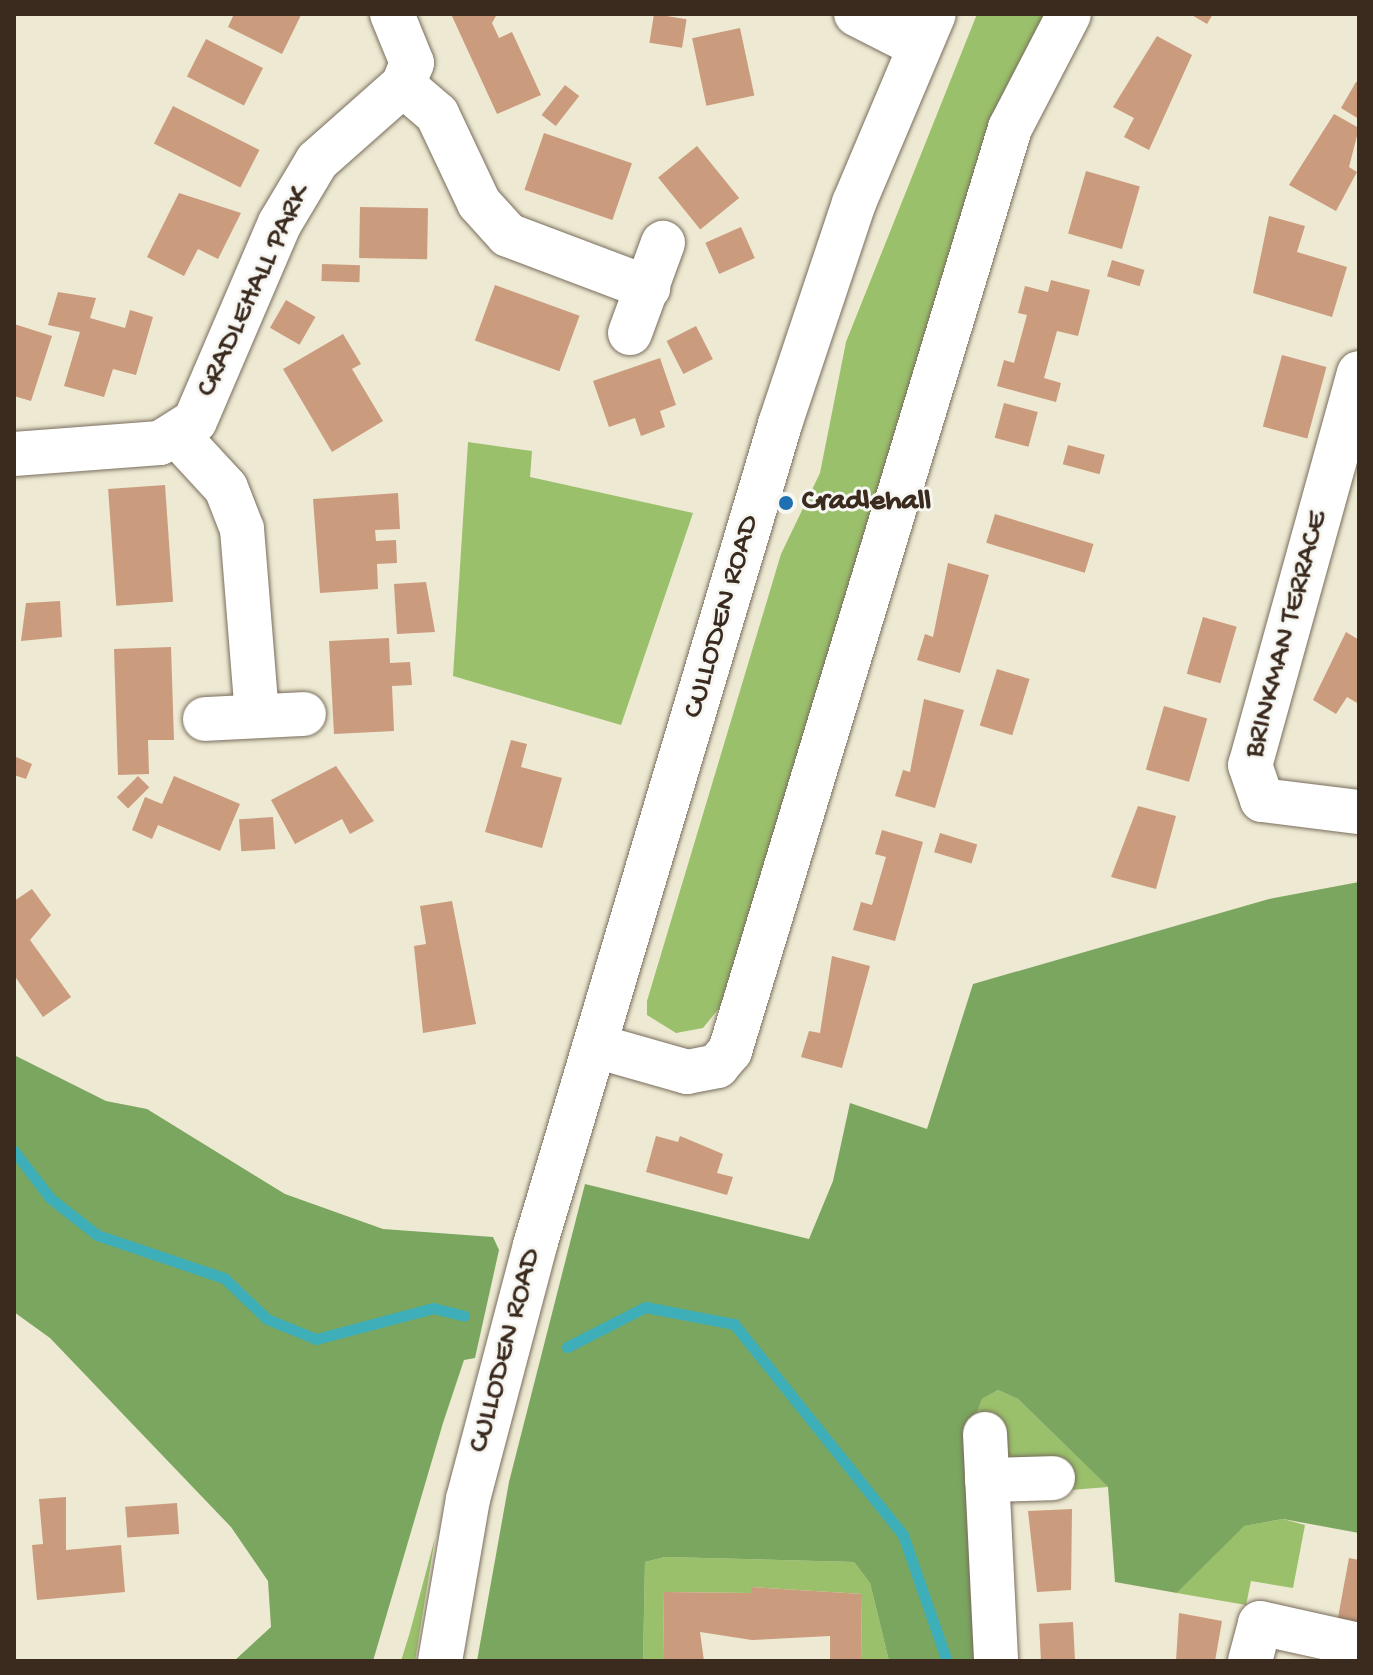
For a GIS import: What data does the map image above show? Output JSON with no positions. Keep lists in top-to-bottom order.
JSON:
{
  "streets": {
    "street": ["CRADLEHALL PARK", "CULLODEN ROAD", "BRINKMAN TERRACE"]
  },
  "places": ["Cradlehall"]
}
